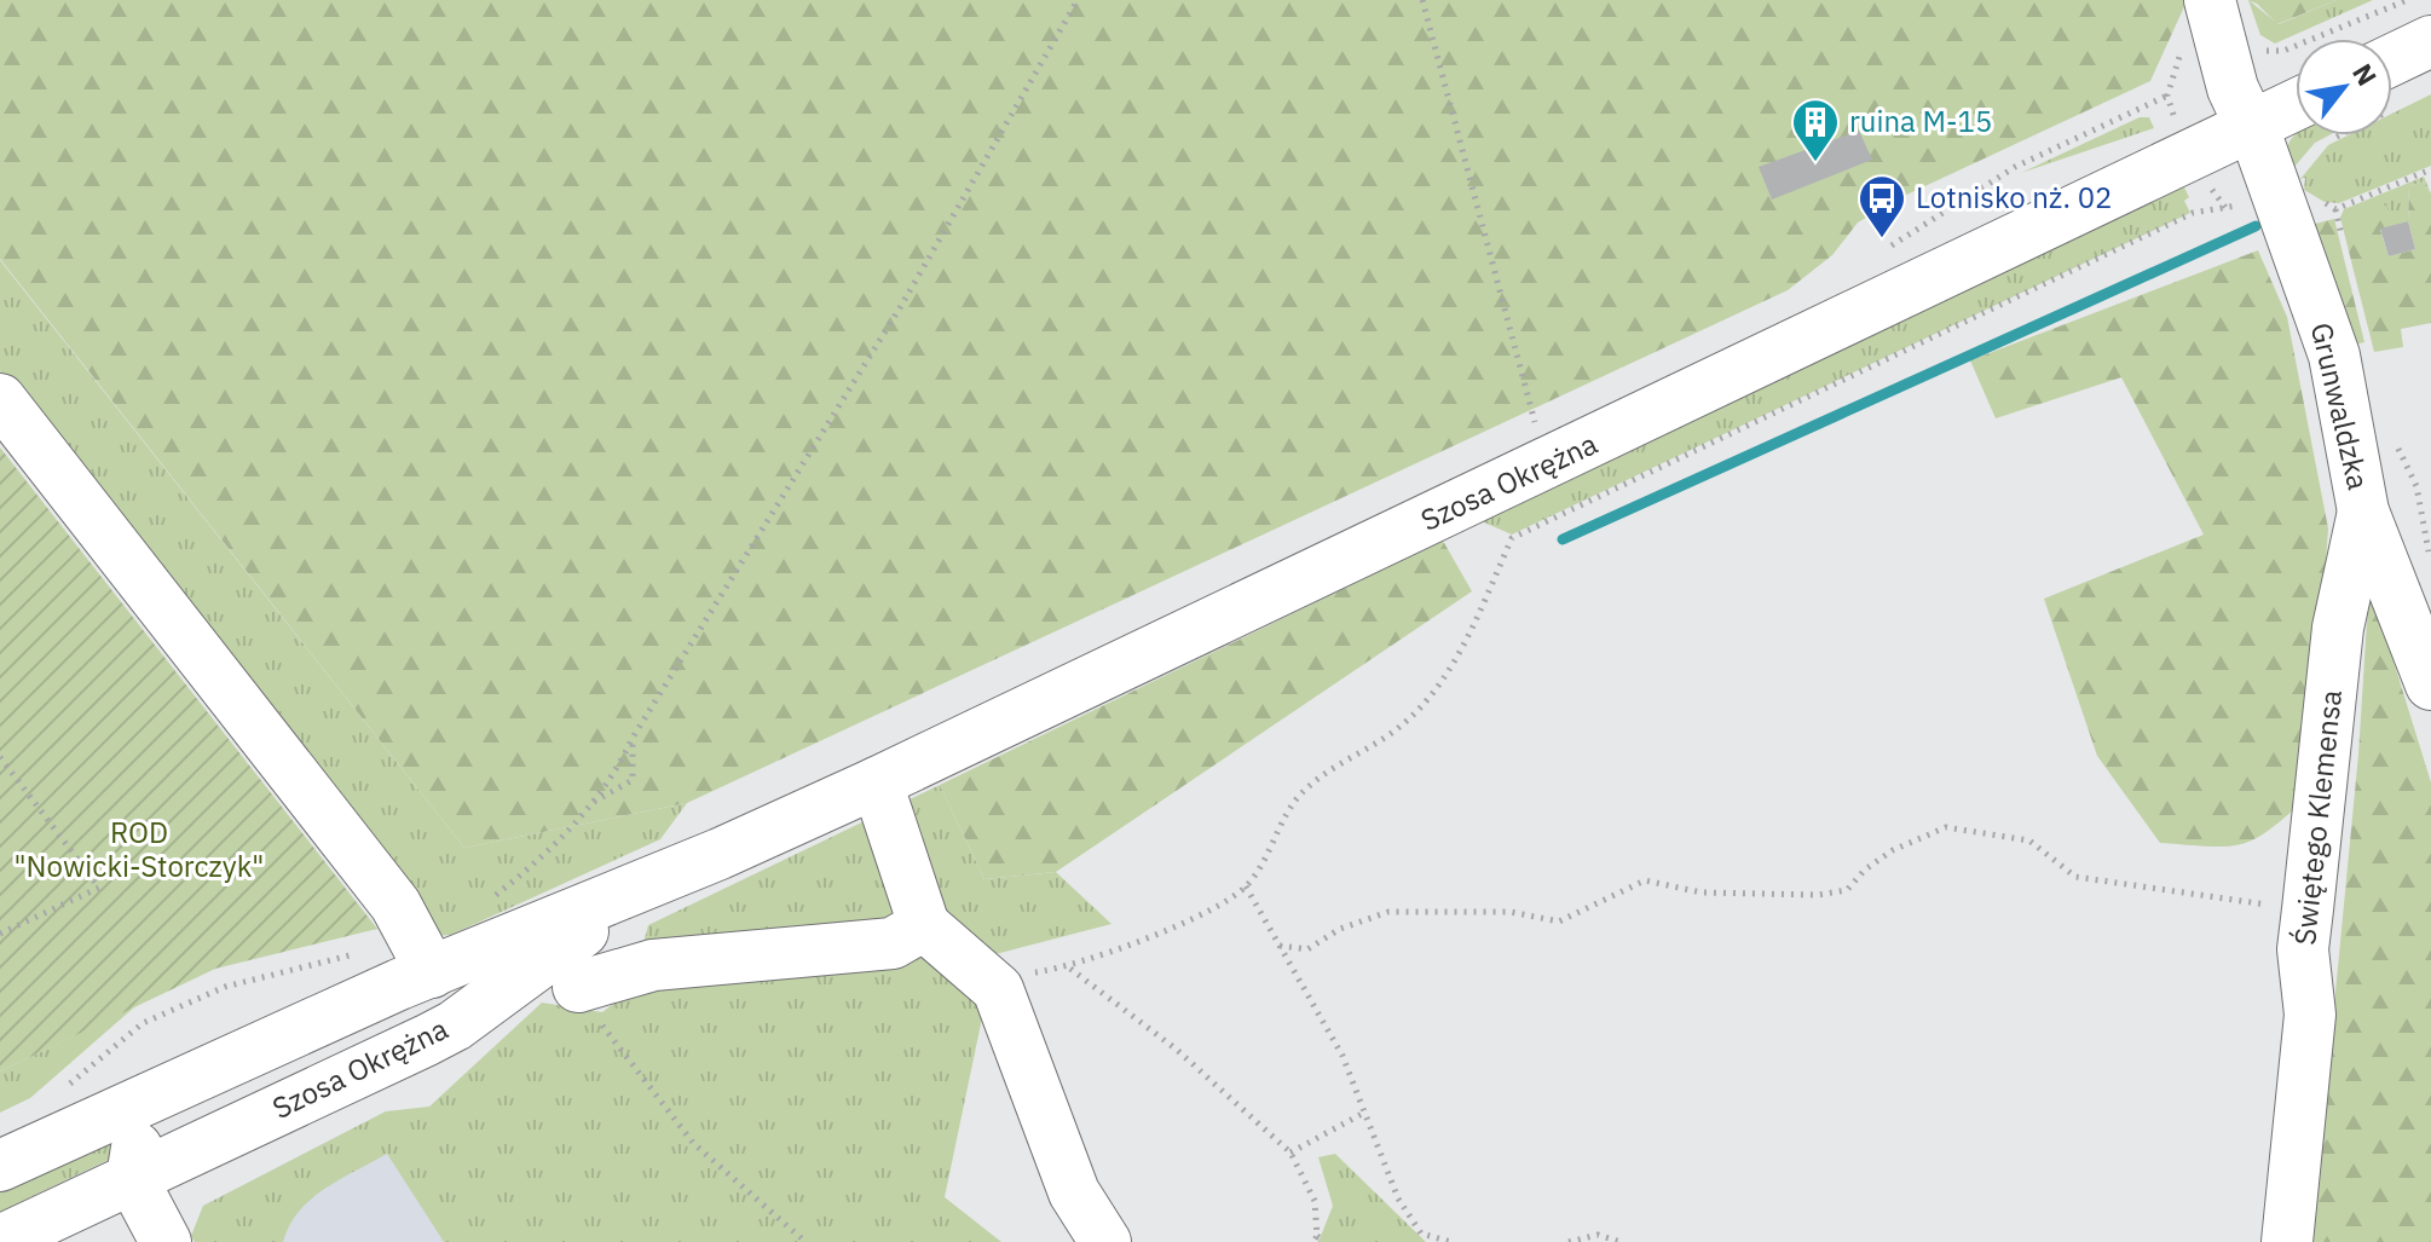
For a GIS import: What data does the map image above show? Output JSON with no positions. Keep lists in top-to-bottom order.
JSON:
{
  "streets": {
    "street": ["Grunwaldzka", "Szosa Okrężna", "Świętego Klemensa"]
  },
  "crossings": [
    ["Grunwaldzka", "Szosa Okrężna"],
    ["Grunwaldzka", "Świętego Klemensa"]
  ],
  "parks": ["ROD \"Nowicki-Storczyk\""],
  "places": {
    "building": ["ruina M-15"],
    "bus stop": ["Lotnisko nż. 02"]
  },
  "north": "top right"
}
